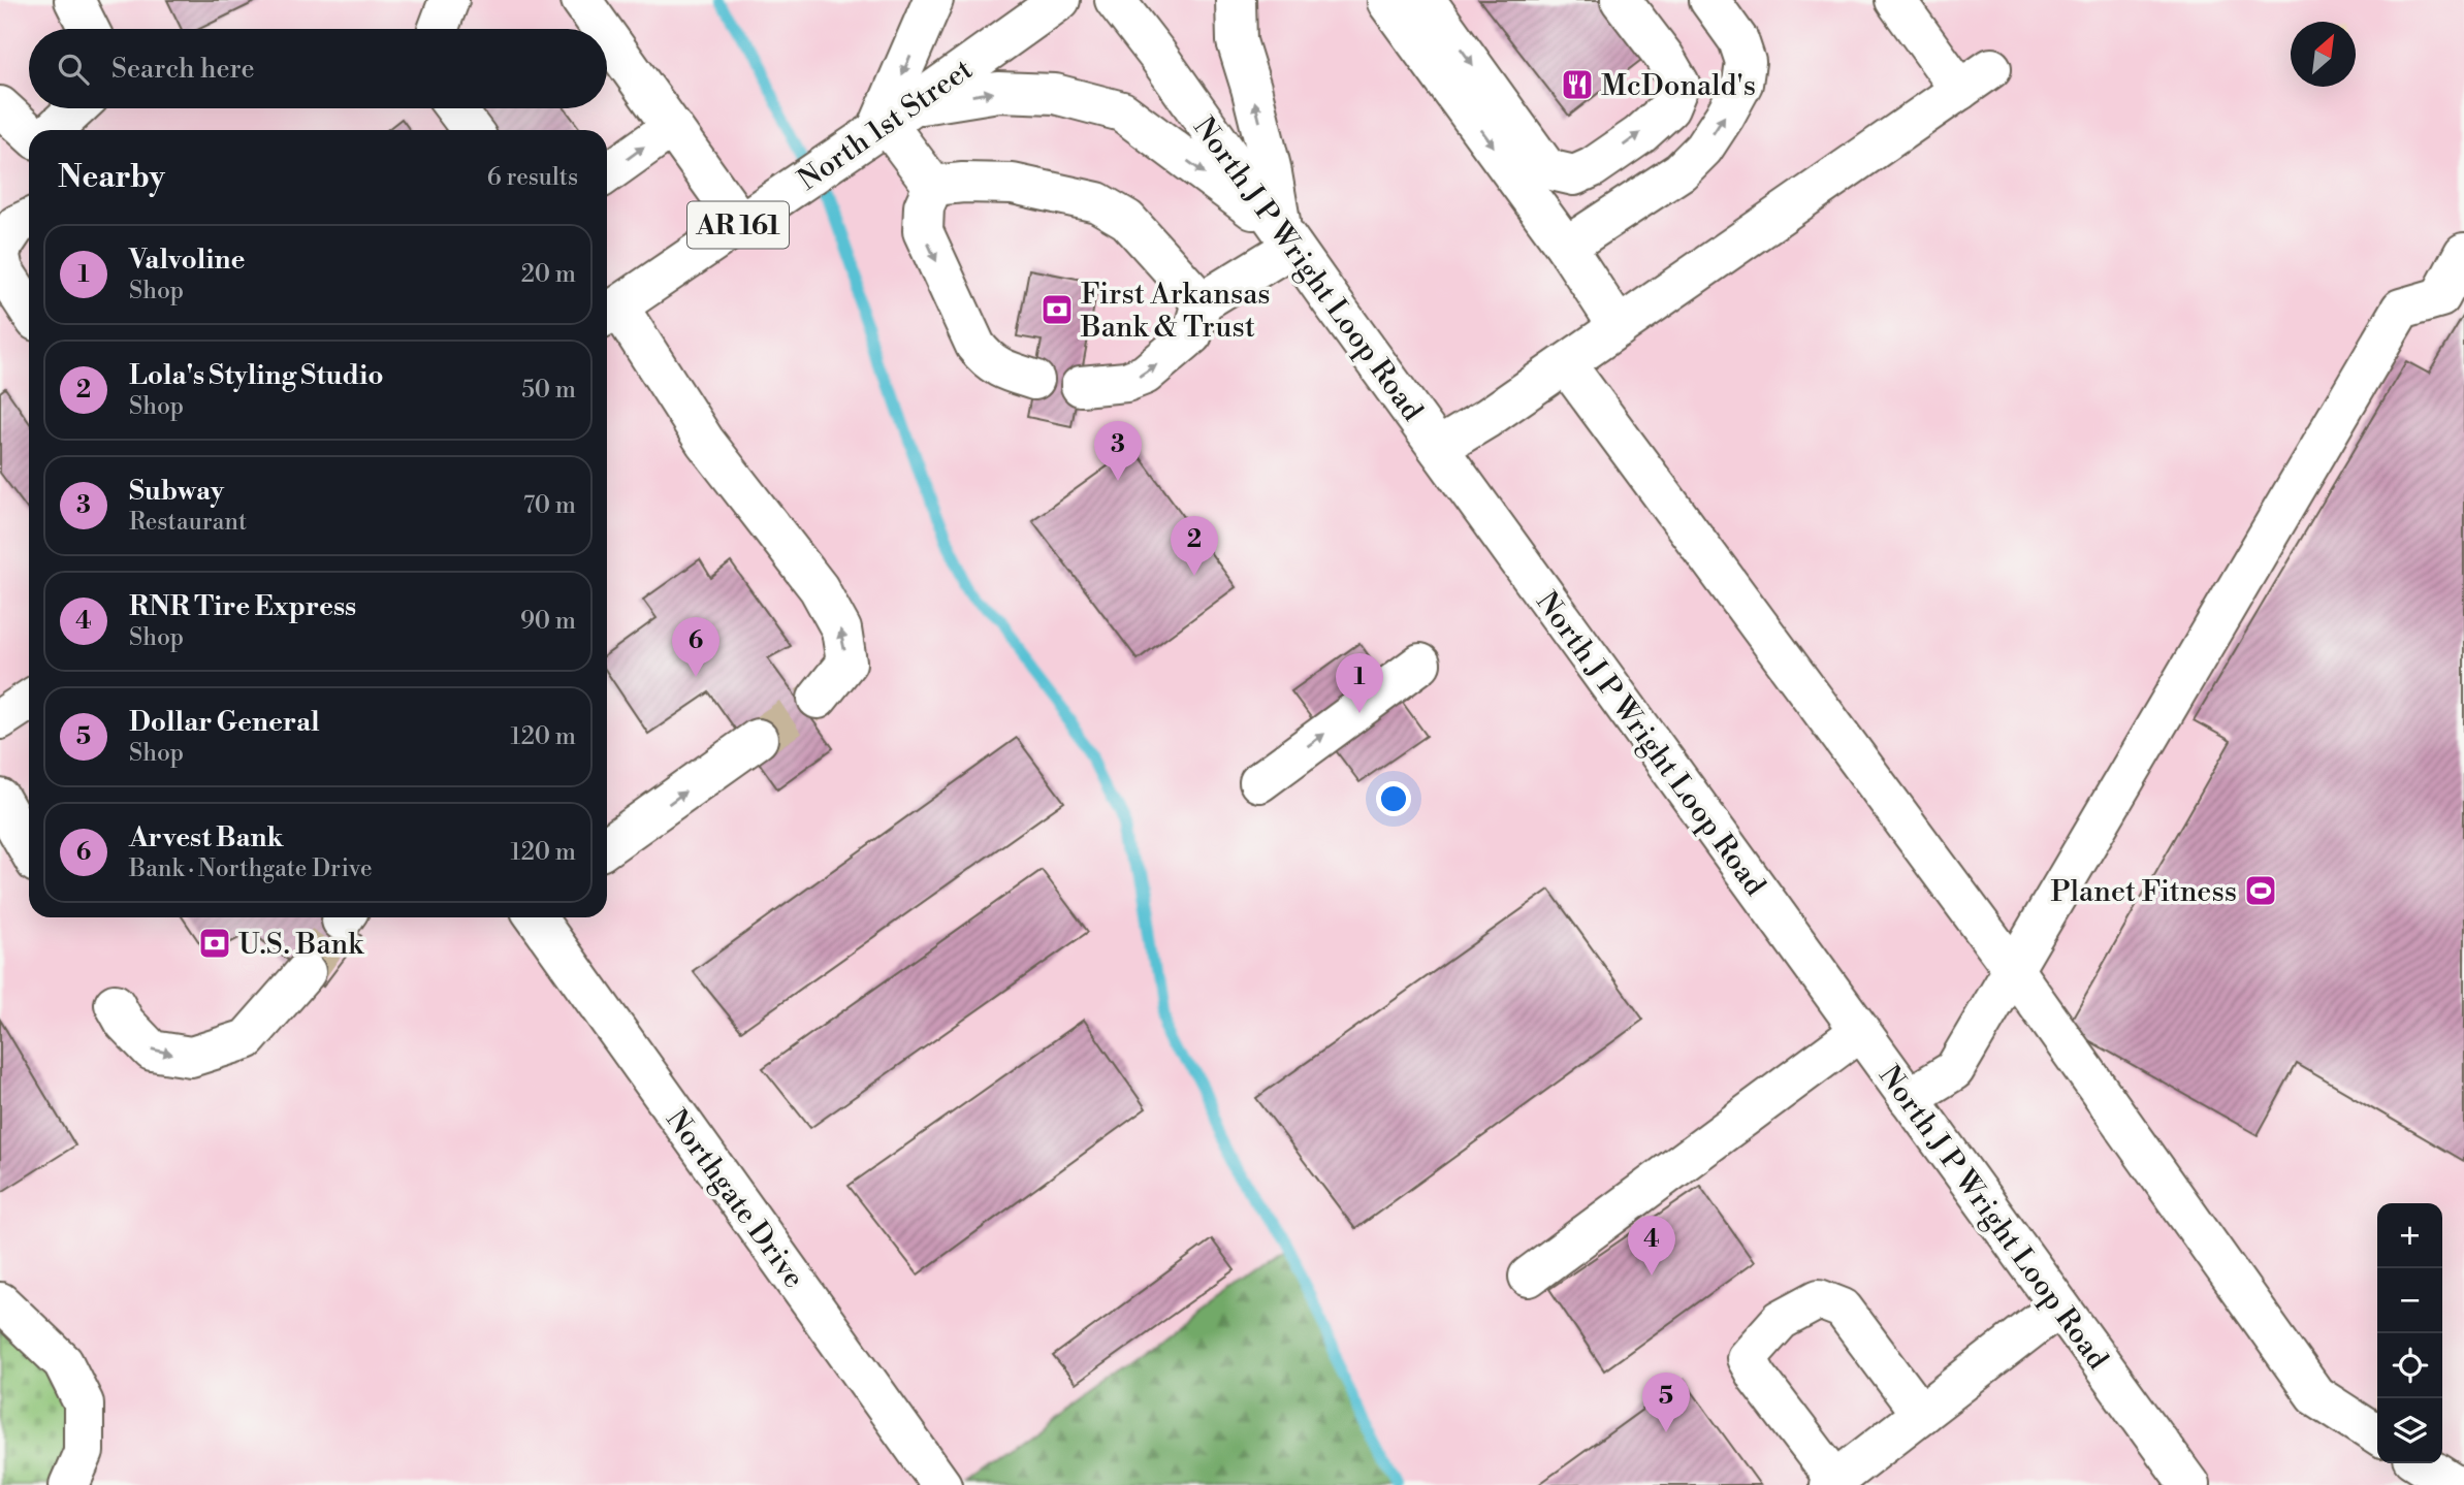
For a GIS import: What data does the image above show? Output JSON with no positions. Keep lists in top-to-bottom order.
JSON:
{
  "streets": {
    "main road": [
      "North 1st Street",
      "AR 161",
      "North J P Wright Loop Road",
      "Northgate Drive"
    ]
  },
  "places": {
    "restaurant": ["McDonald's"],
    "bank": ["First Arkansas Bank & Trust", "U.S. Bank"],
    "sports": ["Planet Fitness"]
  },
  "north": "top right",
  "page": {
    "search": "Search here",
    "heading": ["Nearby", "6 results"],
    "list": [
      {
        "mark": "1",
        "name": "Valvoline",
        "note": "Shop",
        "value": "20 m"
      },
      {
        "mark": "2",
        "name": "Lola's Styling Studio",
        "note": "Shop",
        "value": "50 m"
      },
      {
        "mark": "3",
        "name": "Subway",
        "note": "Restaurant",
        "value": "70 m"
      },
      {
        "mark": "4",
        "name": "RNR Tire Express",
        "note": "Shop",
        "value": "90 m"
      },
      {
        "mark": "5",
        "name": "Dollar General",
        "note": "Shop",
        "value": "120 m"
      },
      {
        "mark": "6",
        "name": "Arvest Bank",
        "note": "Bank · Northgate Drive",
        "value": "120 m"
      }
    ],
    "pins": [
      "3",
      "2",
      "6",
      "1",
      "4",
      "5"
    ],
    "map_buttons": ["+", "−"]
  }
}
